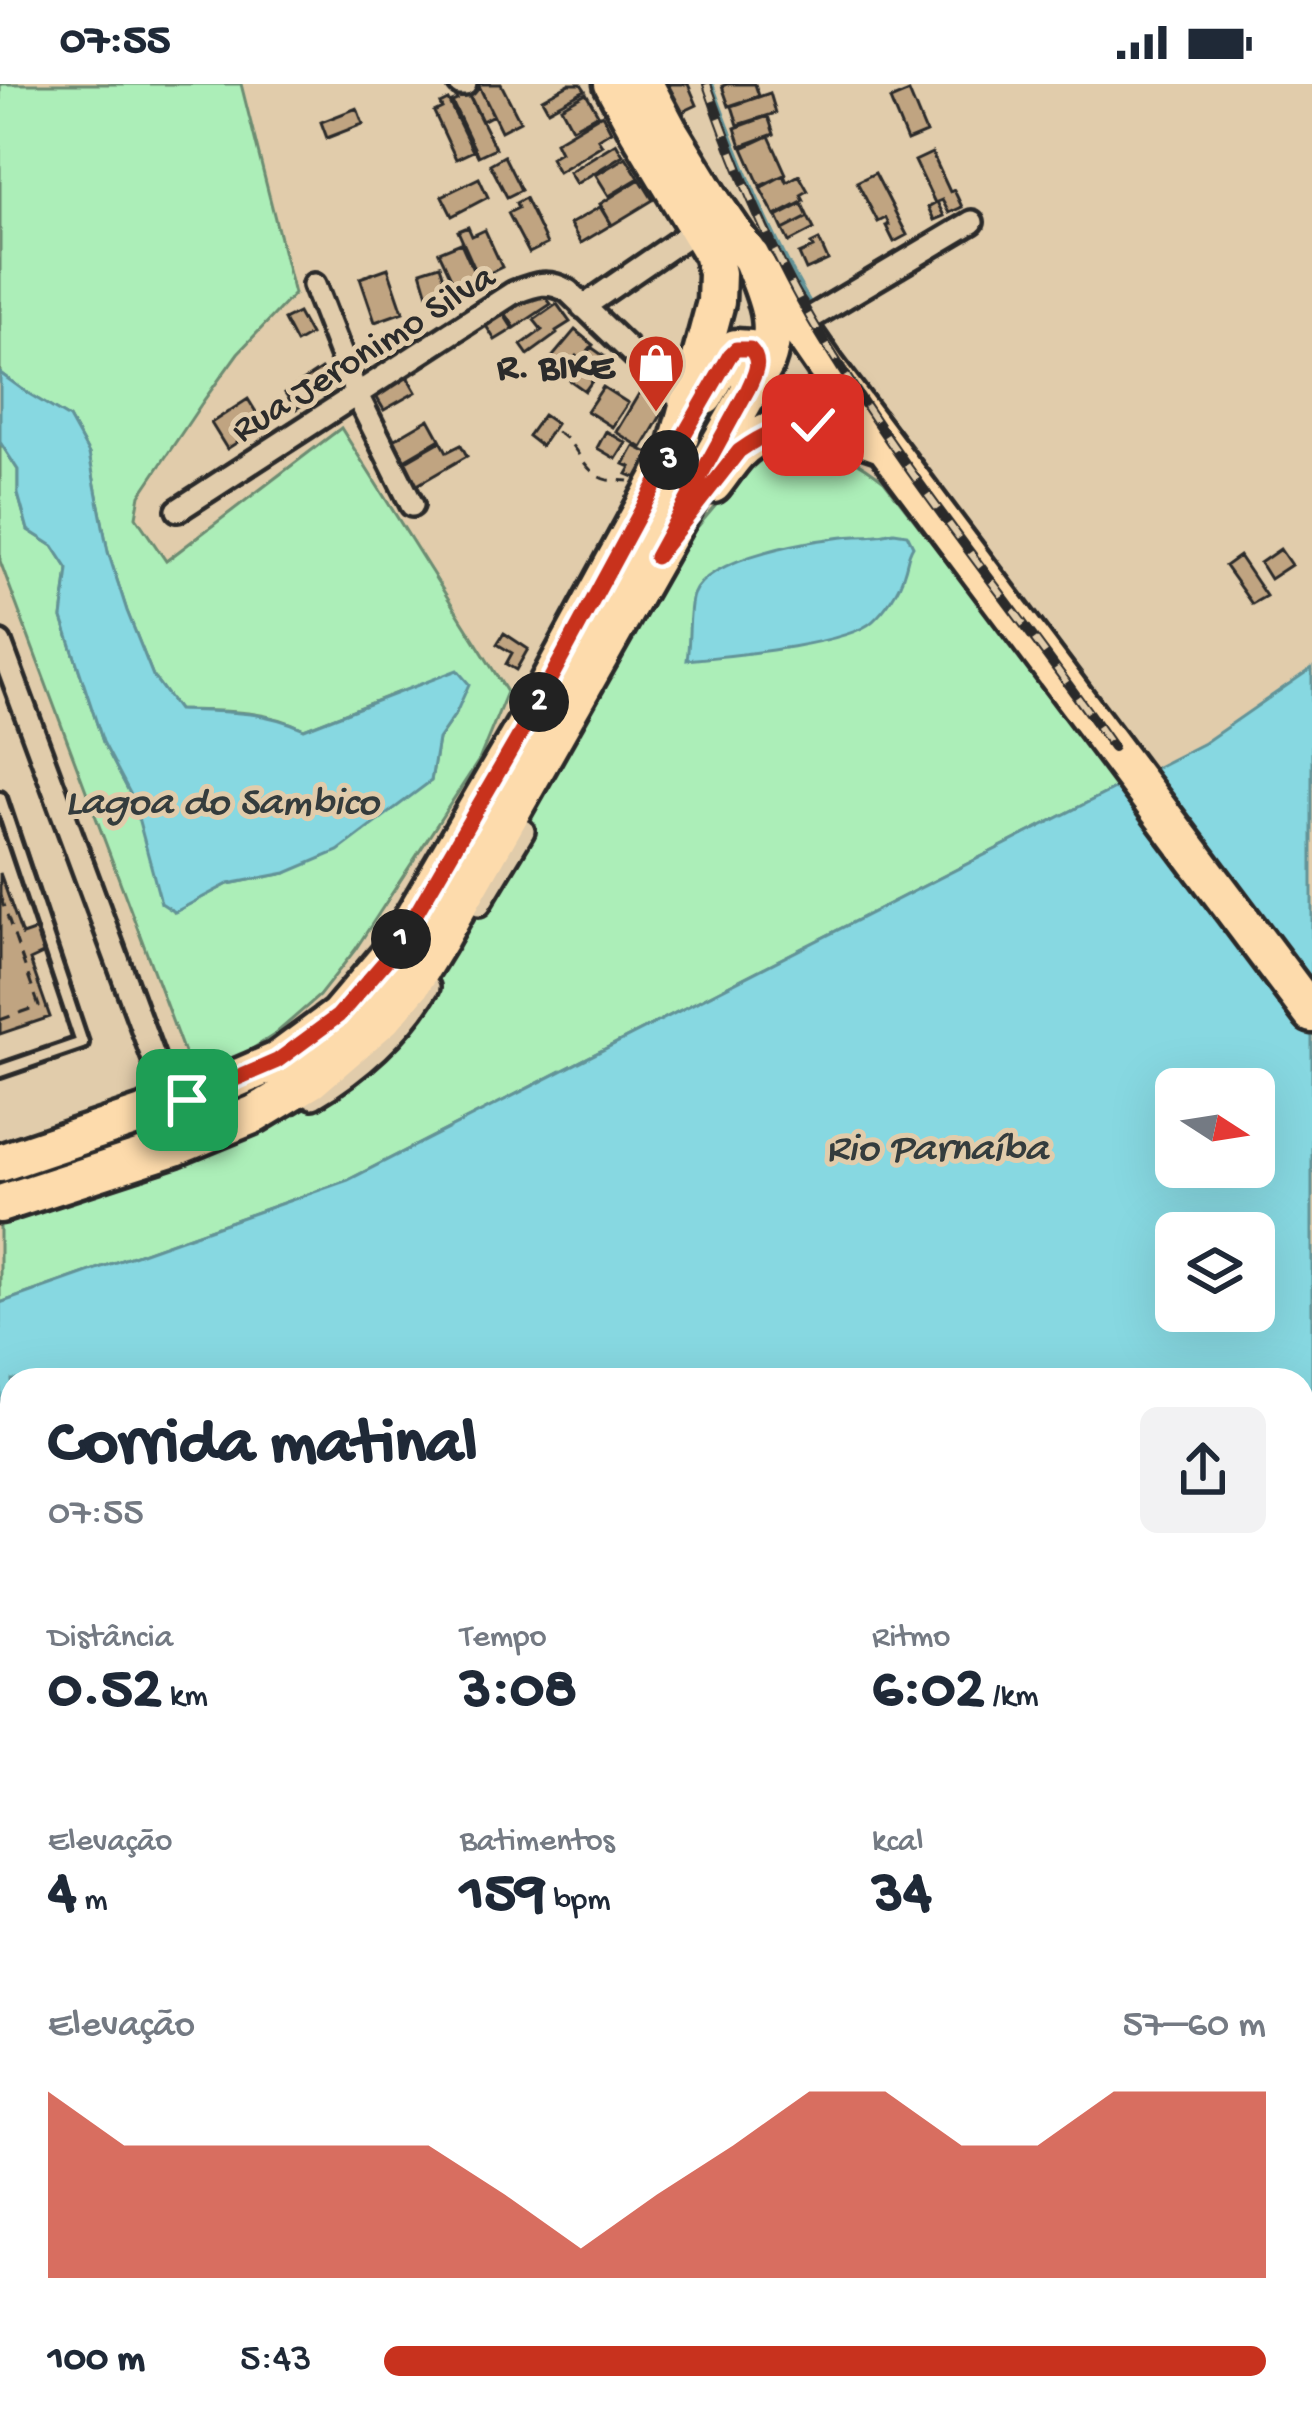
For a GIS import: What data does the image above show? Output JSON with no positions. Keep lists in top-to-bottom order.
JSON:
{
  "streets": {
    "street": ["Rua Jeronimo Silva"]
  },
  "water": ["Lagoa do Sambico", "Rio Parnaíba"],
  "places": {
    "shop": ["R. BIKE"]
  },
  "north": "right",
  "page": {
    "status": "07:55",
    "pins": ["3", "2", "1"],
    "heading": ["Corrida matinal", "07:55"],
    "stats": [
      ["Distância", "0.52 km"],
      ["Tempo", "3:08"],
      ["Ritmo", "6:02 /km"],
      ["Elevação", "4 m"],
      ["Batimentos", "159 bpm"],
      ["kcal", "34"]
    ],
    "chart": ["Elevação", "57–60 m"],
    "list": [
      {
        "name": "100 m",
        "note": "5:43"
      }
    ]
  }
}
